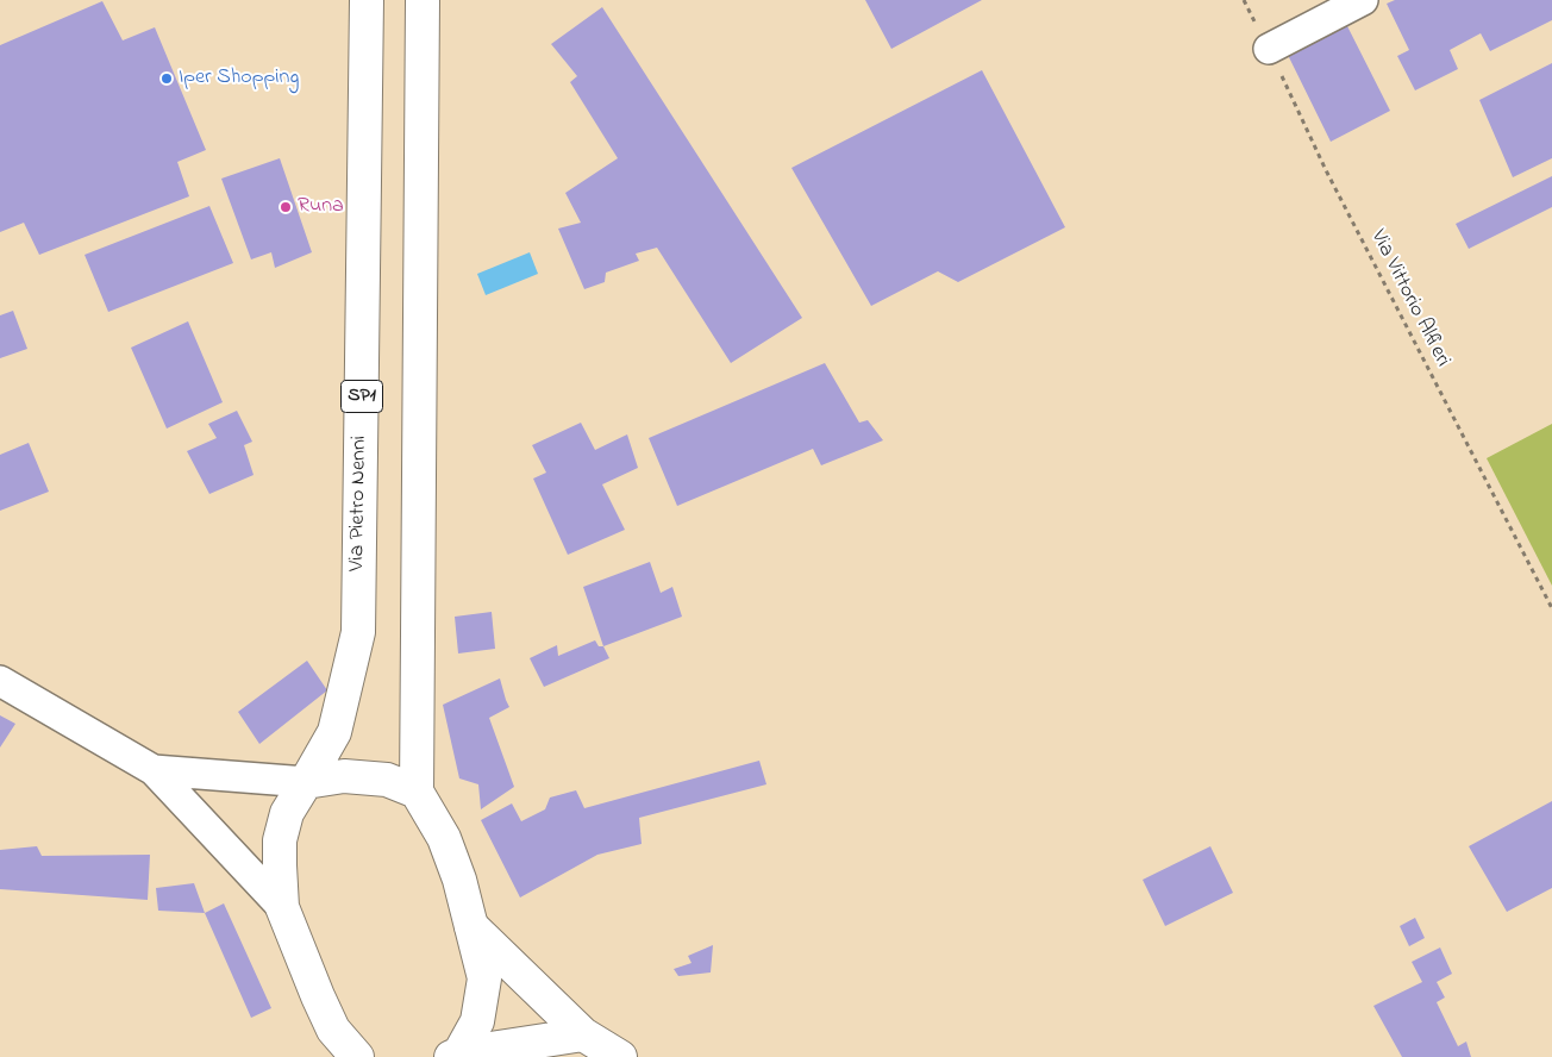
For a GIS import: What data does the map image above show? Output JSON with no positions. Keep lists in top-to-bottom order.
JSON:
{
  "streets": {
    "main road": ["SP1", "Via Pietro Nenni"],
    "path": ["Via Vittorio Alfieri"]
  },
  "places": ["Iper Shopping", "Runa"]
}
